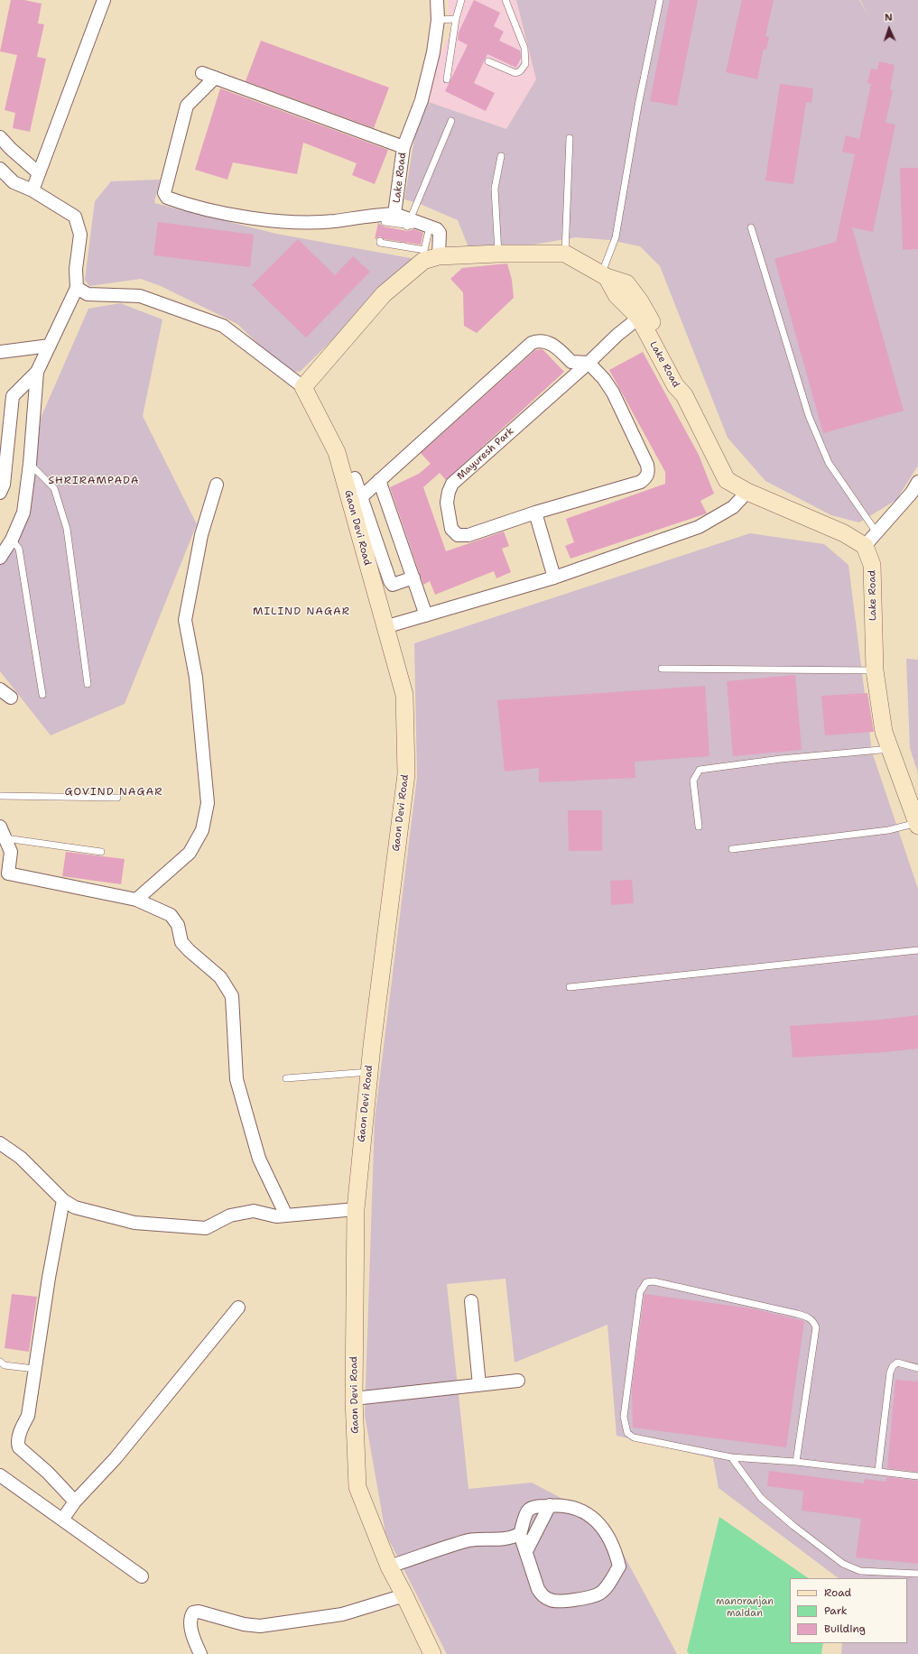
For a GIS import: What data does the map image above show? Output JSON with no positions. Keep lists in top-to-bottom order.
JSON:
{
  "streets": {
    "street": ["Lake Road", "Mayuresh Park", "Gaon Devi Road"]
  },
  "crossings": [
    ["Lake Road", "Mayuresh Park"]
  ],
  "districts": ["SHRIRAMPADA", "MILIND NAGAR", "GOVIND NAGAR"],
  "parks": ["manoranjan maidan"],
  "legend": ["Road", "Park", "Building"],
  "north": "top"
}
